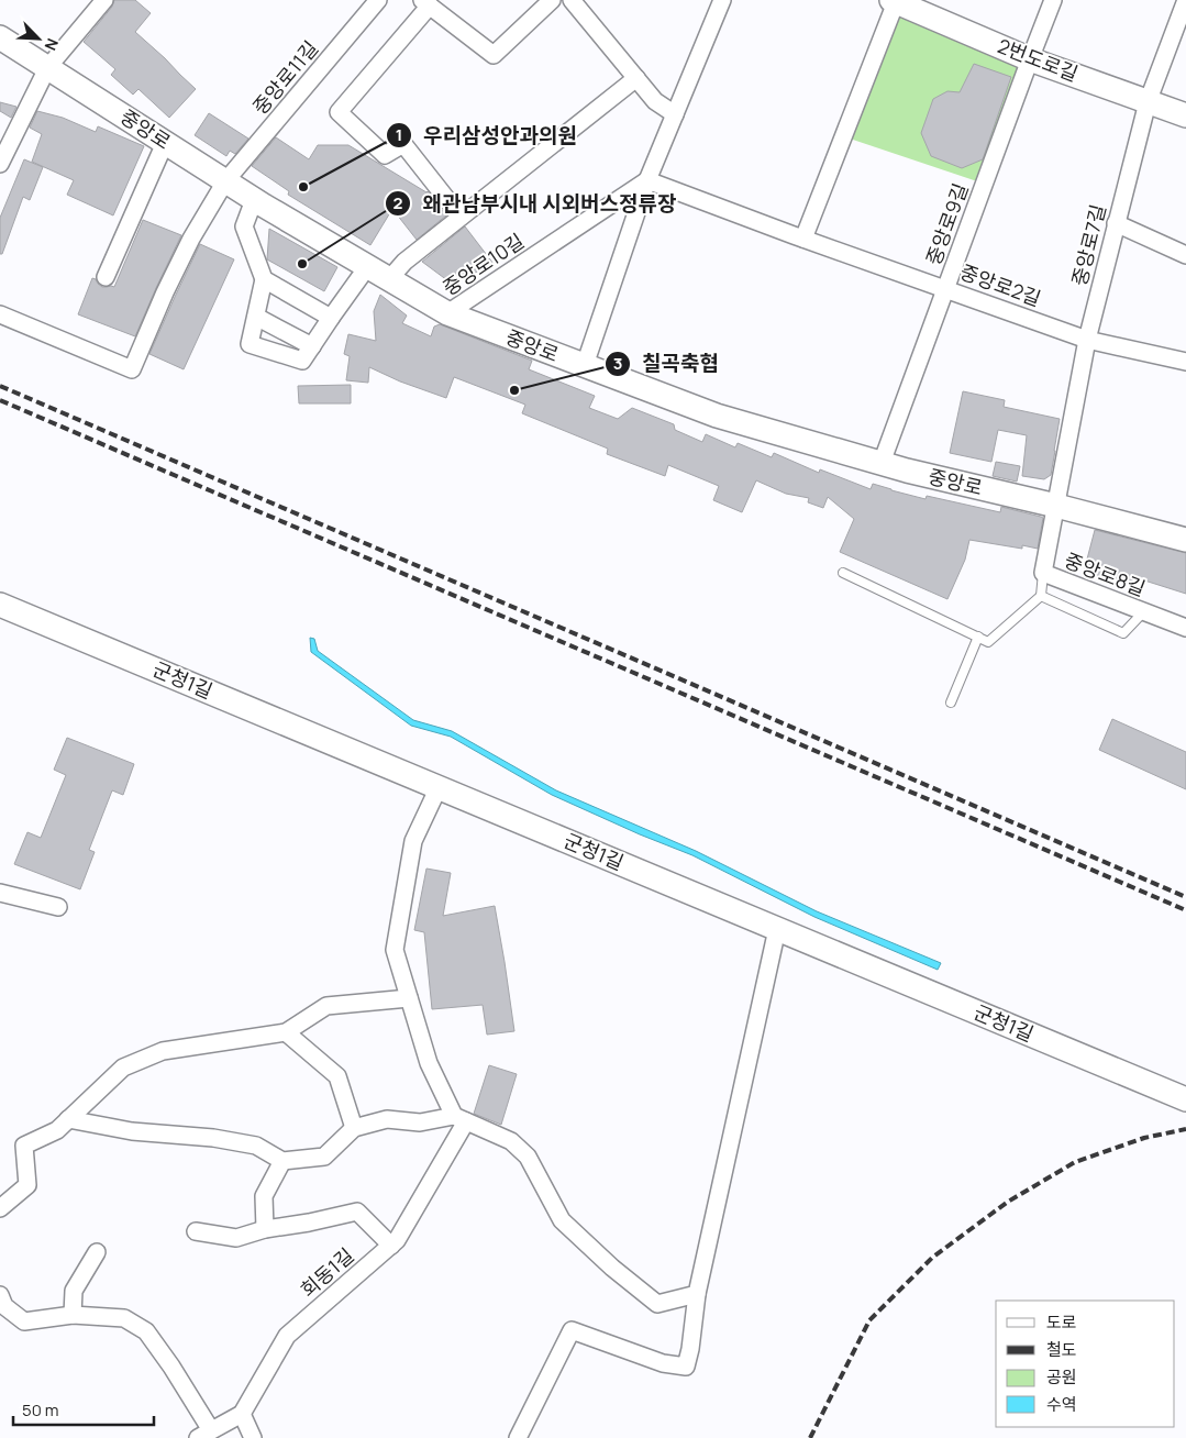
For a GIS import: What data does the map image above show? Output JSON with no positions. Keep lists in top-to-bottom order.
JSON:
{
  "streets": {
    "street": [
      "2번도로길",
      "중앙로11길",
      "중앙로",
      "중앙로9길",
      "중앙로7길",
      "중앙로10길",
      "중앙로2길",
      "중앙로8길",
      "군청1길",
      "회동1길"
    ]
  },
  "crossings": [
    ["2번도로길", "중앙로9길"],
    ["2번도로길", "중앙로7길"],
    ["중앙로11길", "중앙로"],
    ["중앙로", "중앙로9길"],
    ["중앙로", "중앙로7길"],
    ["중앙로", "중앙로10길"],
    ["중앙로", "중앙로8길"],
    ["중앙로9길", "중앙로2길"],
    ["중앙로7길", "중앙로2길"],
    ["중앙로7길", "중앙로8길"],
    ["중앙로10길", "중앙로2길"]
  ],
  "places": ["우리삼성안과의원", "왜관남부시내 시외버스정류장", "칠곡축협"],
  "legend": [
    "도로",
    "철도",
    "공원",
    "수역"
  ],
  "scale_bar": "50 m",
  "north": "bottom right"
}
